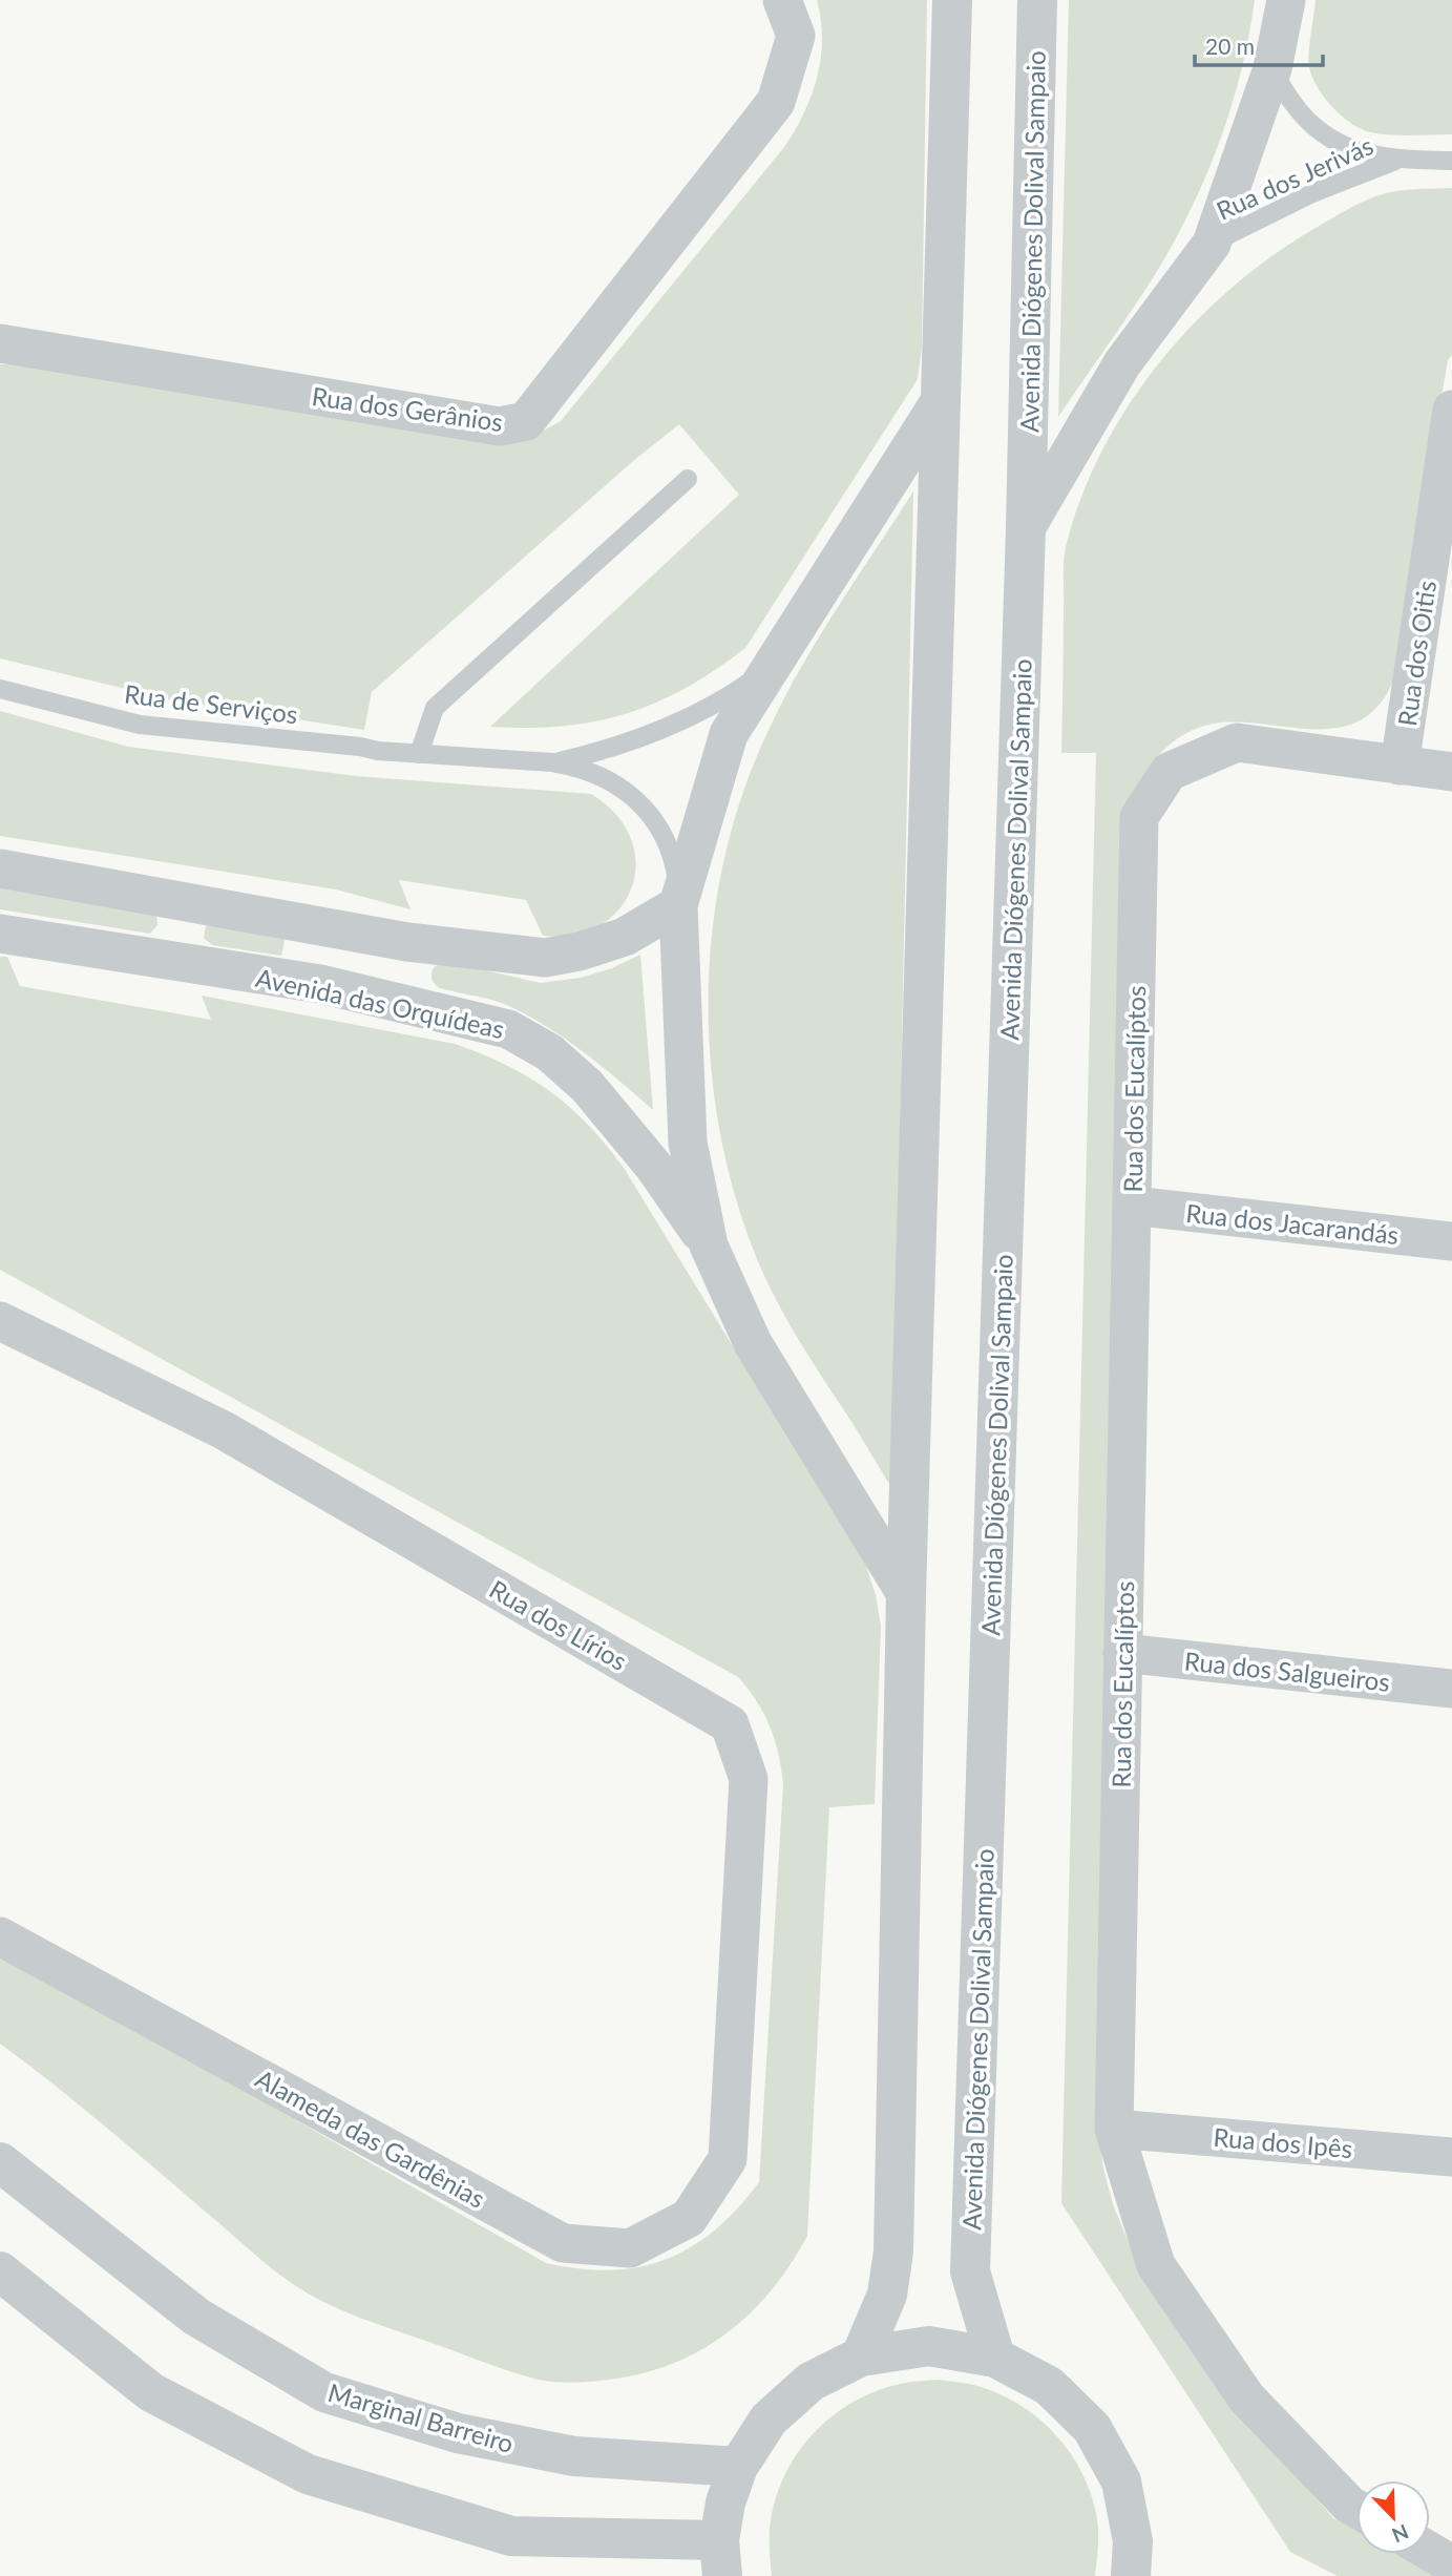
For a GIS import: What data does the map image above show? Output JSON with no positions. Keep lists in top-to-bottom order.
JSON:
{
  "streets": {
    "street": [
      "Avenida Diógenes Dolival Sampaio",
      "Rua dos Gerânios",
      "Rua dos Oitis",
      "Avenida das Orquídeas",
      "Rua dos Eucalíptos",
      "Rua dos Jacarandás",
      "Rua dos Lírios",
      "Rua dos Salgueiros",
      "Alameda das Gardênias",
      "Rua dos Ipês",
      "Marginal Barreiro"
    ],
    "lane": ["Rua dos Jerivás", "Rua de Serviços"]
  },
  "crossings": [
    ["Rua dos Jerivás", "Avenida Diógenes Dolival Sampaio"],
    ["Rua dos Oitis", "Rua dos Eucalíptos"],
    ["Rua dos Eucalíptos", "Rua dos Jacarandás"],
    ["Rua dos Eucalíptos", "Rua dos Salgueiros"],
    ["Rua dos Eucalíptos", "Rua dos Ipês"],
    ["Rua dos Lírios", "Alameda das Gardênias"]
  ],
  "scale_bar": "20 m",
  "north": "bottom right"
}
